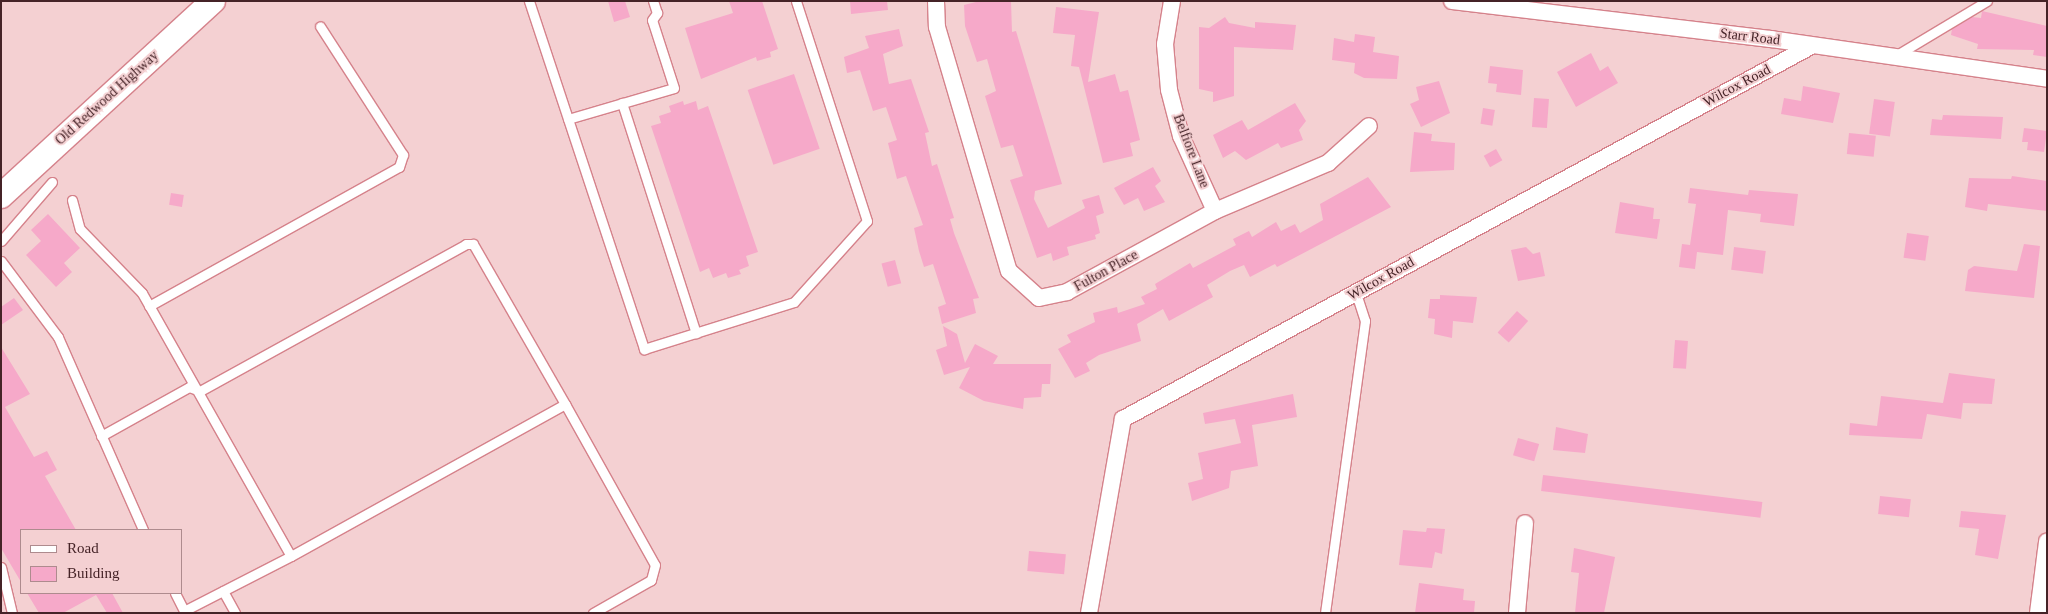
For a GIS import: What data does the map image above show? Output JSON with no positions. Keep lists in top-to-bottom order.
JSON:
{
  "streets": {
    "main road": ["Old Redwood Highway"],
    "street": [
      "Starr Road",
      "Wilcox Road",
      "Belfiore Lane",
      "Fulton Place"
    ]
  },
  "crossings": [
    ["Starr Road", "Wilcox Road"],
    ["Belfiore Lane", "Fulton Place"]
  ],
  "legend": ["Road", "Building"]
}
